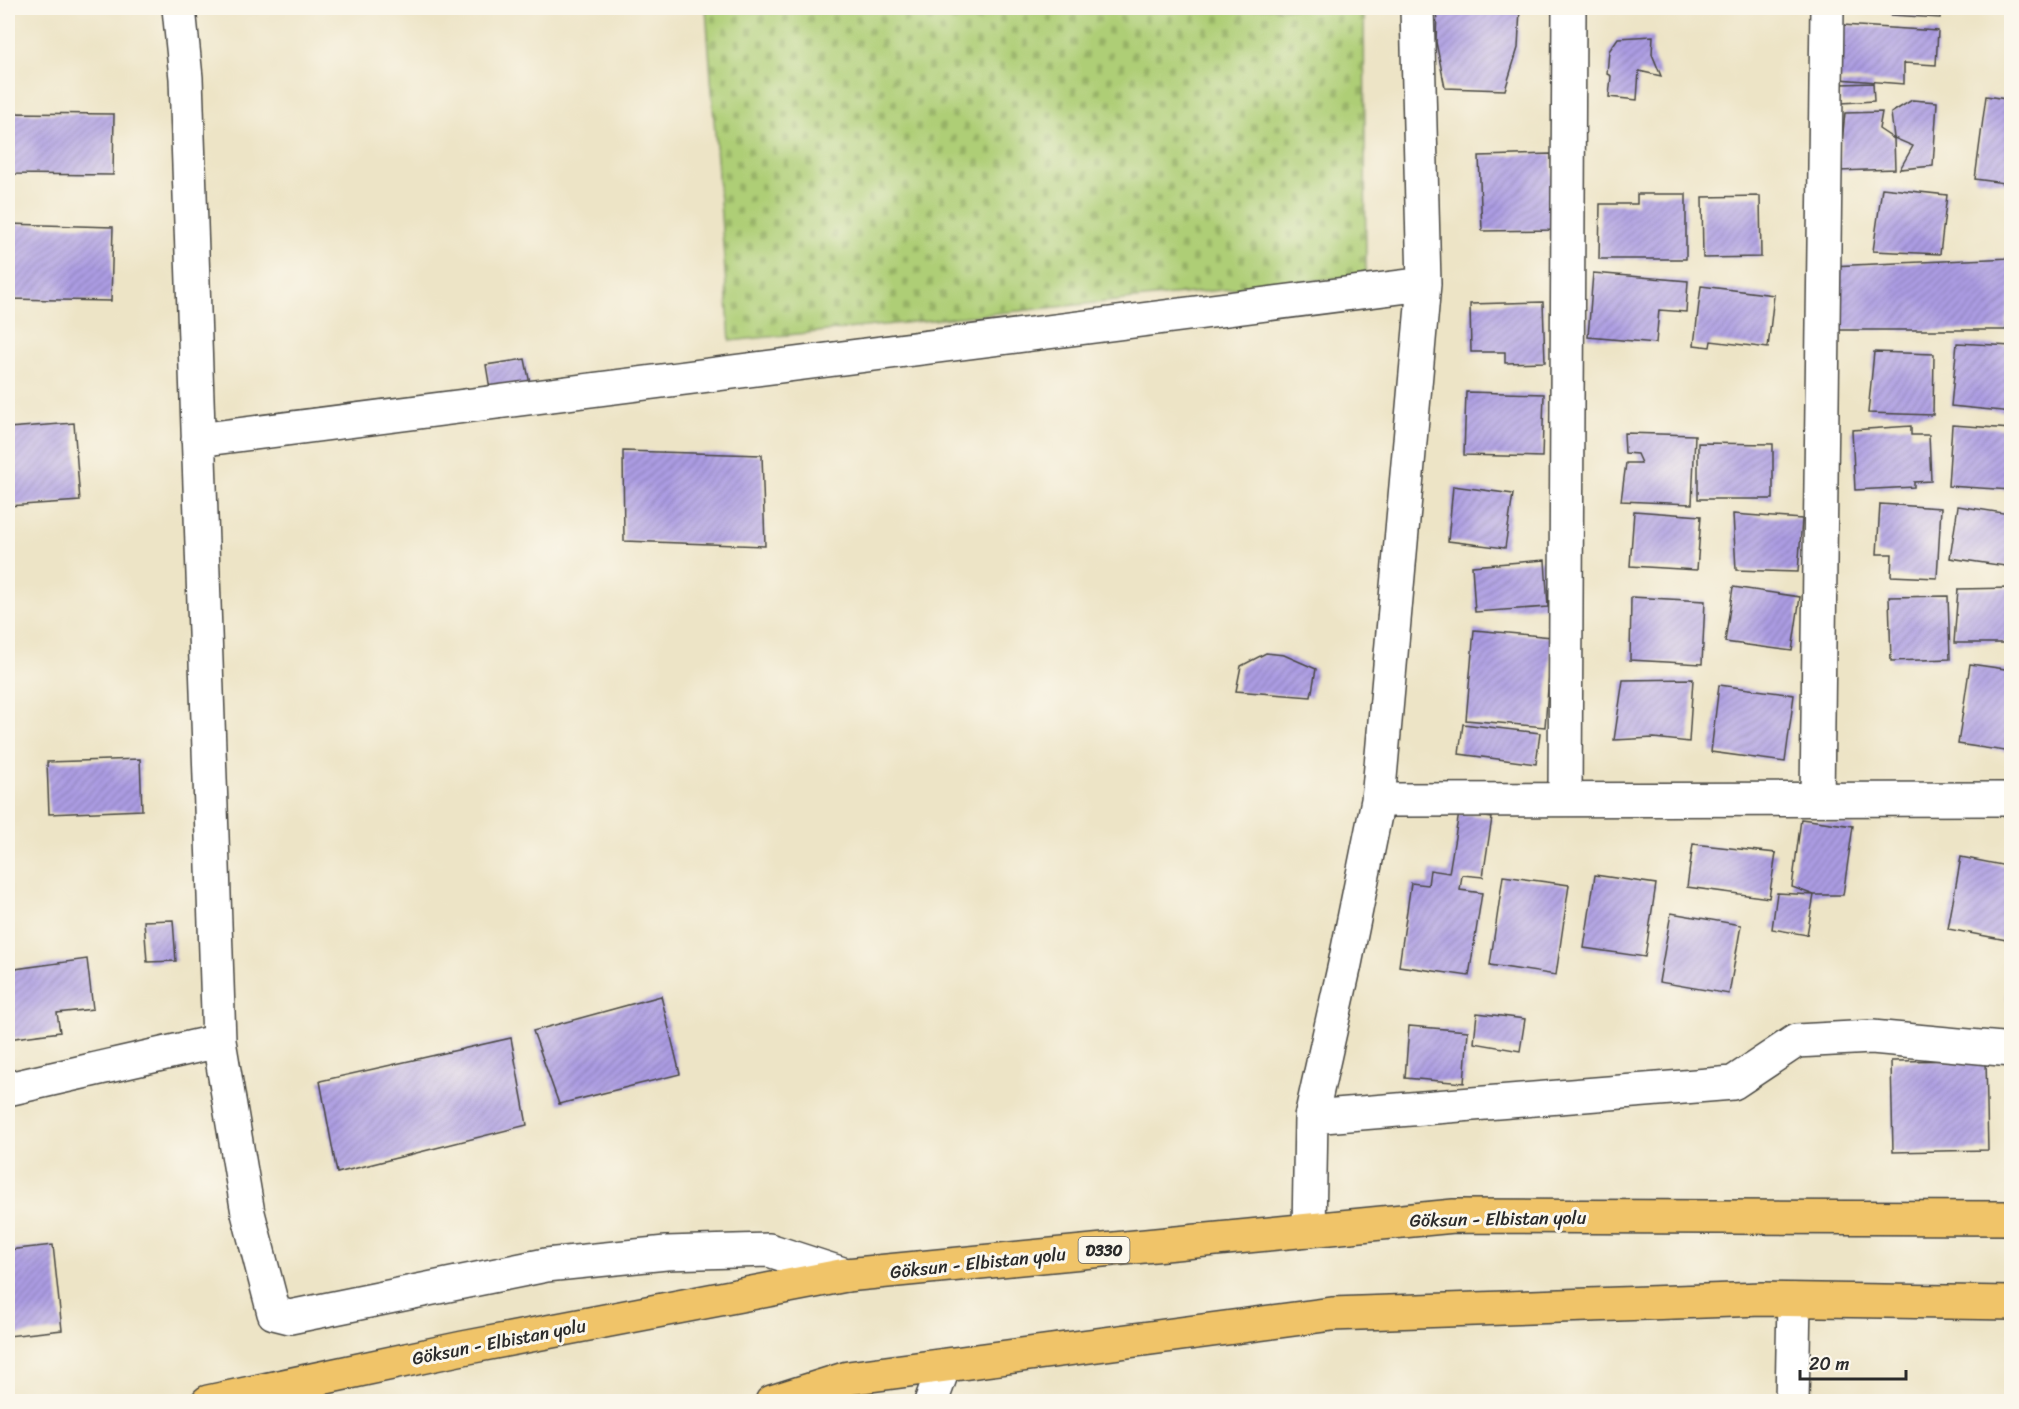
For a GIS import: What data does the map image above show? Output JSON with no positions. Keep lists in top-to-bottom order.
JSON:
{
  "streets": {
    "highway": ["Göksun - Elbistan yolu", "D330"]
  },
  "scale_bar": "20 m"
}
